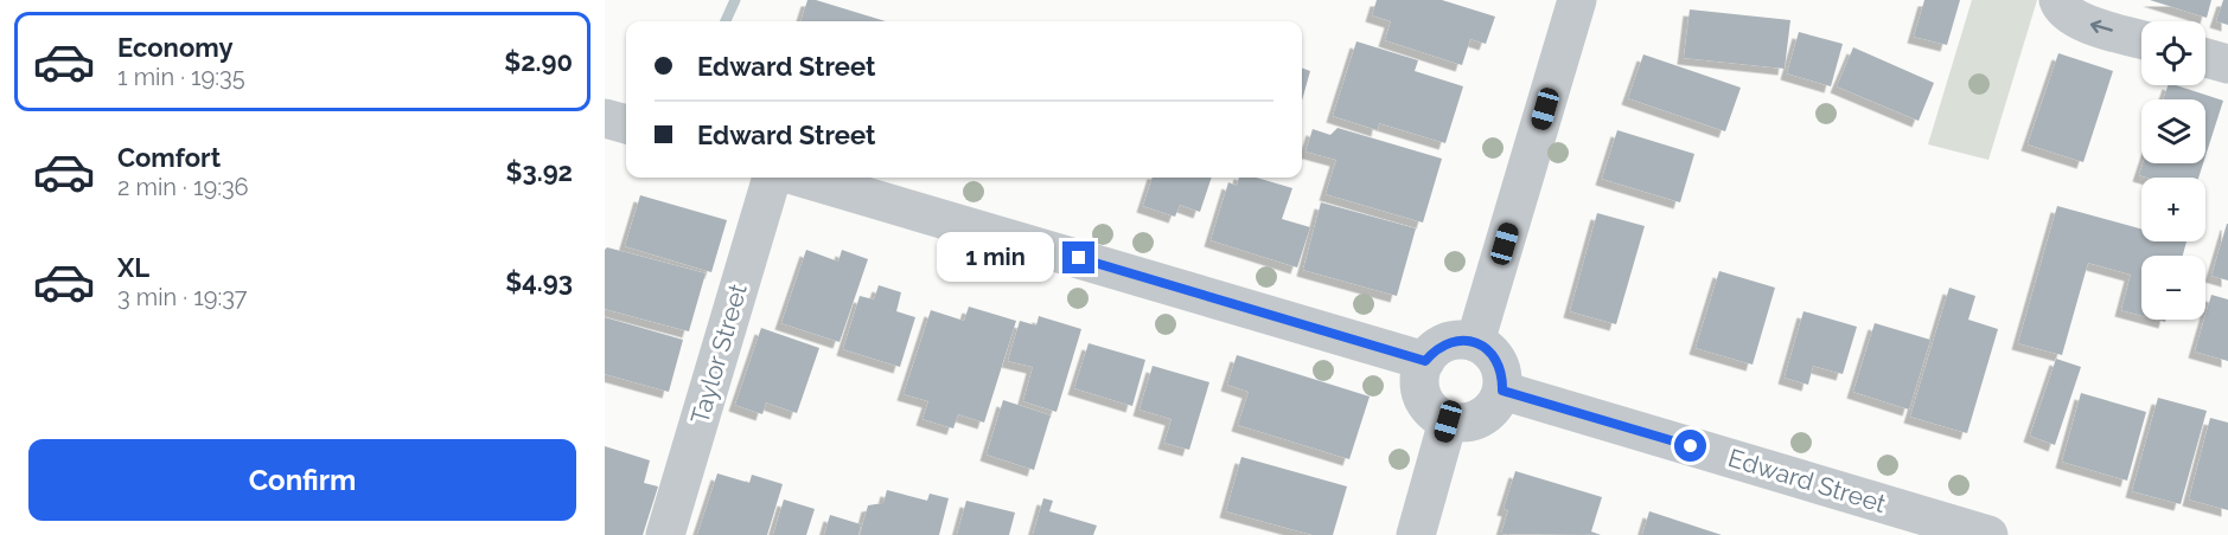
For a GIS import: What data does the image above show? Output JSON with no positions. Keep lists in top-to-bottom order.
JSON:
{
  "streets": {
    "street": ["Taylor Street", "Edward Street"]
  },
  "page": {
    "list": [
      {
        "name": "Economy",
        "note": "1 min · 19:35",
        "value": "$2.90"
      },
      {
        "name": "Comfort",
        "note": "2 min · 19:36",
        "value": "$3.92"
      },
      {
        "name": "XL",
        "note": "3 min · 19:37",
        "value": "$4.93"
      }
    ],
    "map_buttons": ["+", "−"],
    "banner": ["Edward Street", "Edward Street"],
    "bubble": "1 min",
    "buttons": "Confirm"
  }
}
